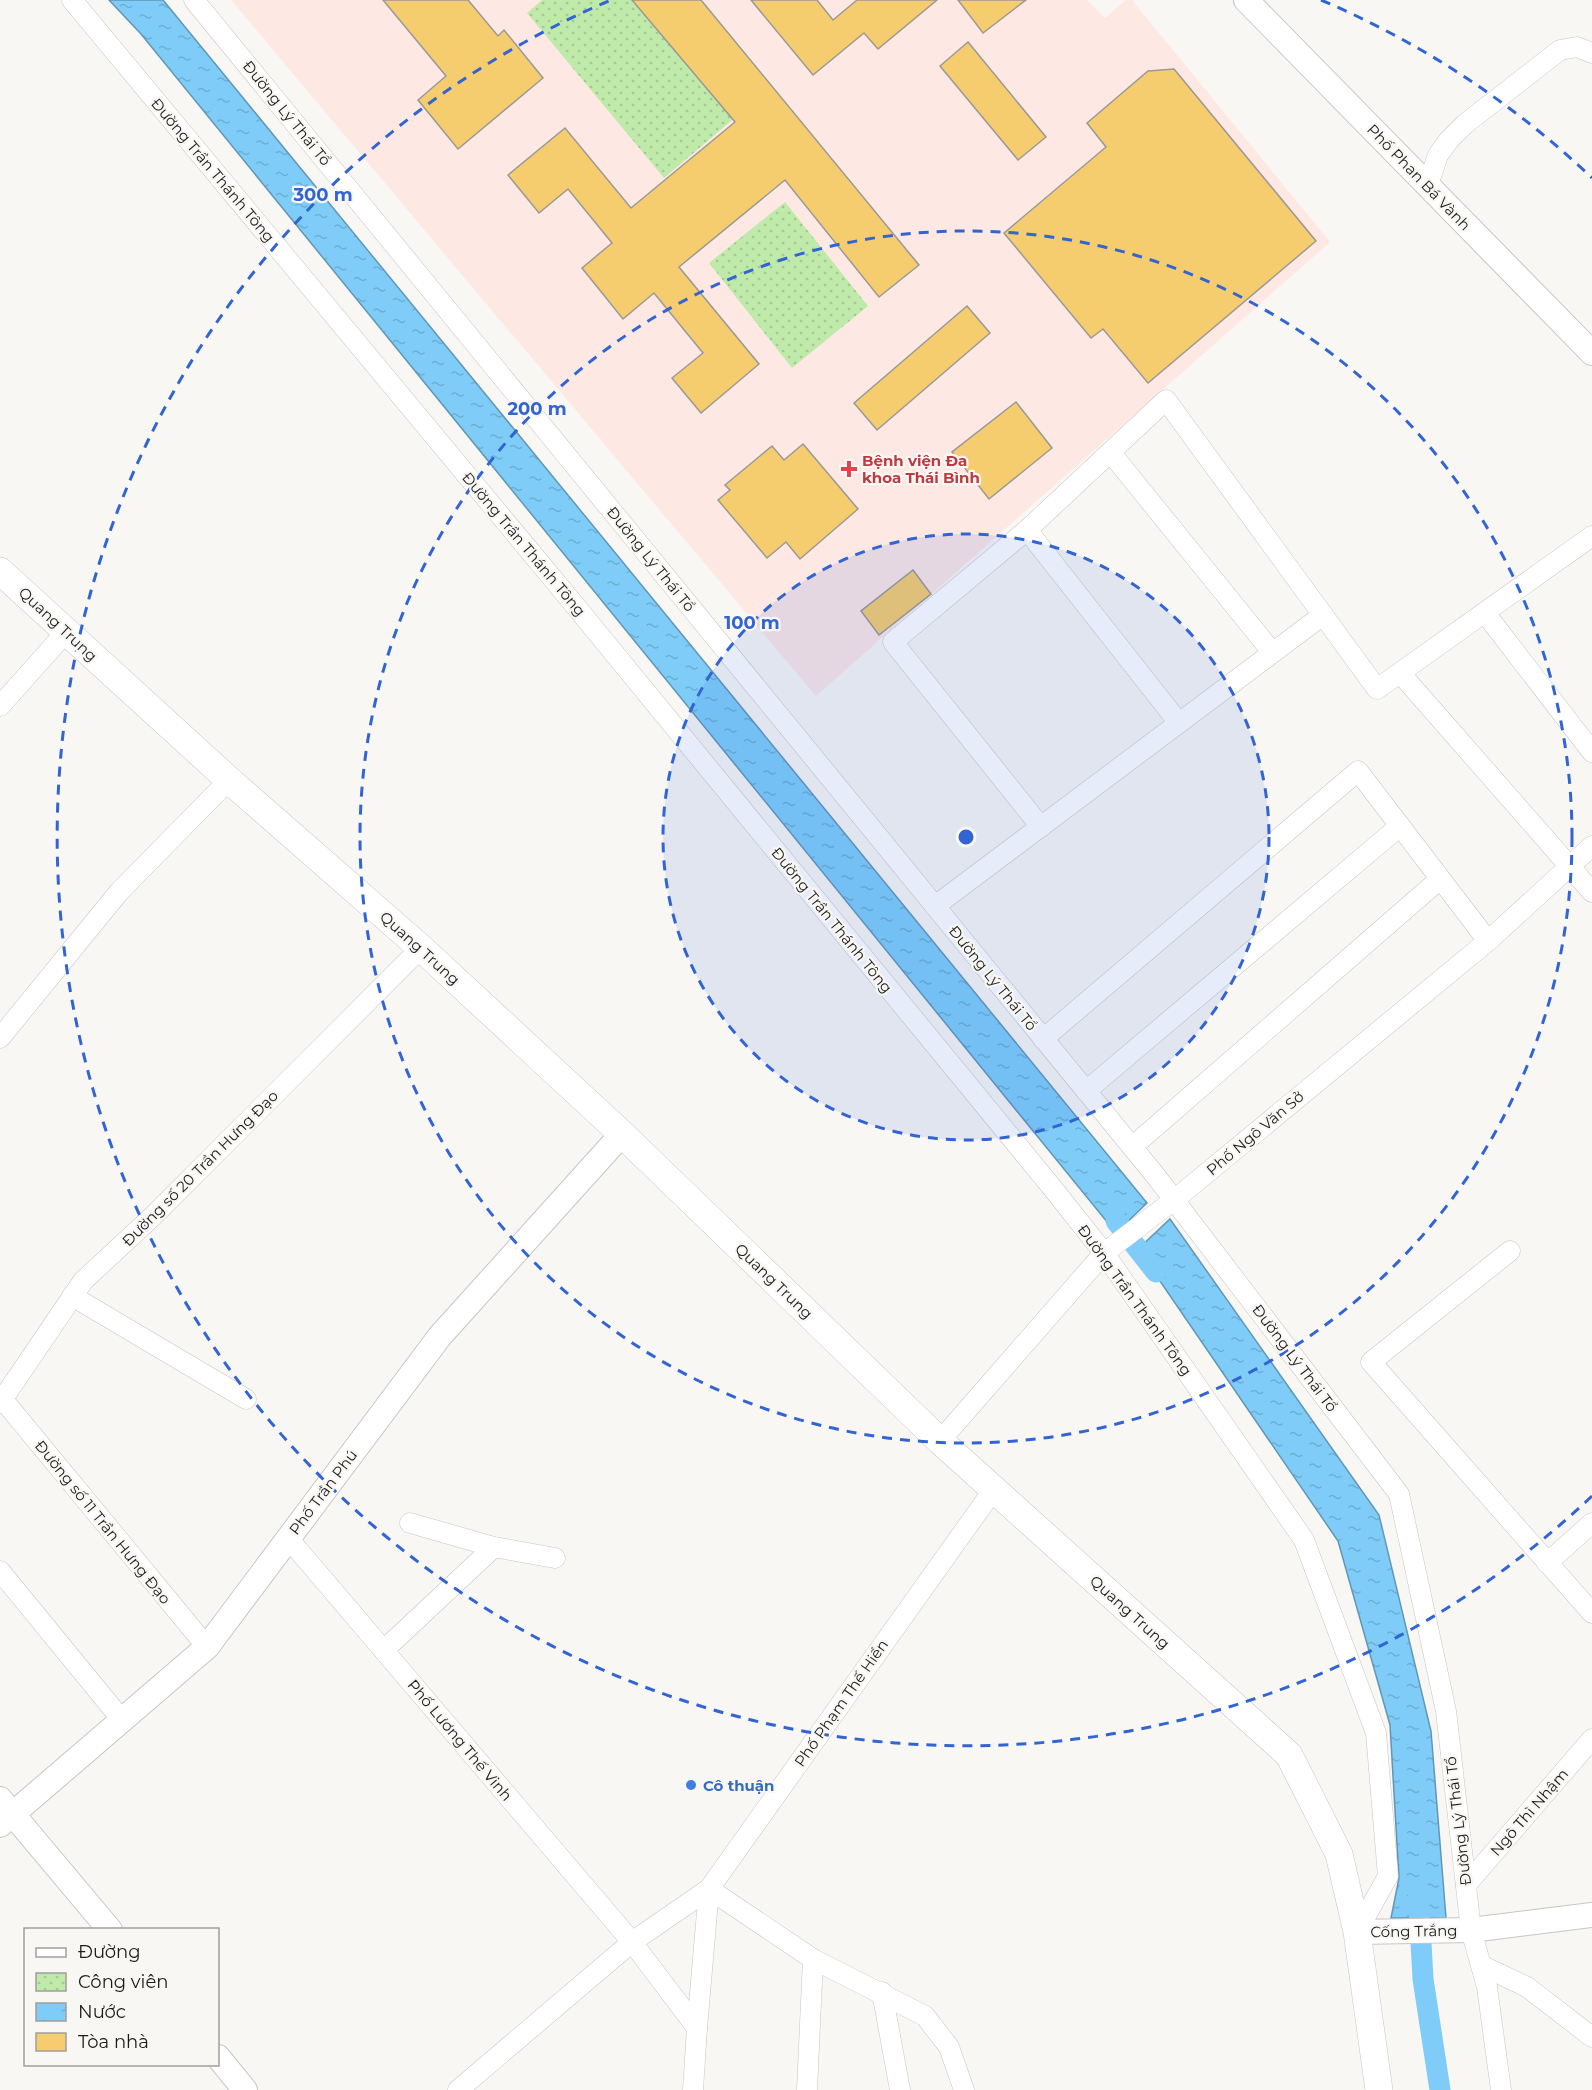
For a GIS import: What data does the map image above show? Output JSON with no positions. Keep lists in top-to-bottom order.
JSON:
{
  "streets": {
    "main road": ["Quang Trung"],
    "street": [
      "Đường Lý Thái Tổ",
      "Đường Trần Thánh Tông",
      "Phố Phan Bá Vành",
      "Phố Ngô Văn Sở",
      "Đường số 20 Trần Hưng Đạo",
      "Phố Trần Phú",
      "Đường số 11 Trần Hưng Đạo",
      "Phố Phạm Thế Hiển",
      "Phố Lương Thế Vinh",
      "Ngô Thì Nhậm",
      "Cống Trắng"
    ]
  },
  "crossings": [
    ["Đường Lý Thái Tổ", "Phố Ngô Văn Sở"],
    ["Đường Lý Thái Tổ", "Ngô Thì Nhậm"],
    ["Đường Lý Thái Tổ", "Cống Trắng"],
    ["Đường Trần Thánh Tông", "Quang Trung"],
    ["Đường Trần Thánh Tông", "Phố Ngô Văn Sở"],
    ["Đường Trần Thánh Tông", "Cống Trắng"],
    ["Quang Trung", "Phố Ngô Văn Sở"],
    ["Quang Trung", "Đường số 20 Trần Hưng Đạo"],
    ["Quang Trung", "Phố Trần Phú"],
    ["Quang Trung", "Phố Phạm Thế Hiển"],
    ["Quang Trung", "Cống Trắng"],
    ["Đường số 20 Trần Hưng Đạo", "Đường số 11 Trần Hưng Đạo"],
    ["Phố Trần Phú", "Đường số 11 Trần Hưng Đạo"],
    ["Phố Trần Phú", "Phố Lương Thế Vinh"],
    ["Phố Phạm Thế Hiển", "Phố Lương Thế Vinh"]
  ],
  "places": {
    "health": ["Bệnh viện Đa khoa Thái Bình"],
    "other": ["Cô thuận"]
  },
  "legend": [
    "Đường",
    "Công viên",
    "Nước",
    "Tòa nhà"
  ],
  "rings": ["300 m", "200 m", "100 m"]
}
